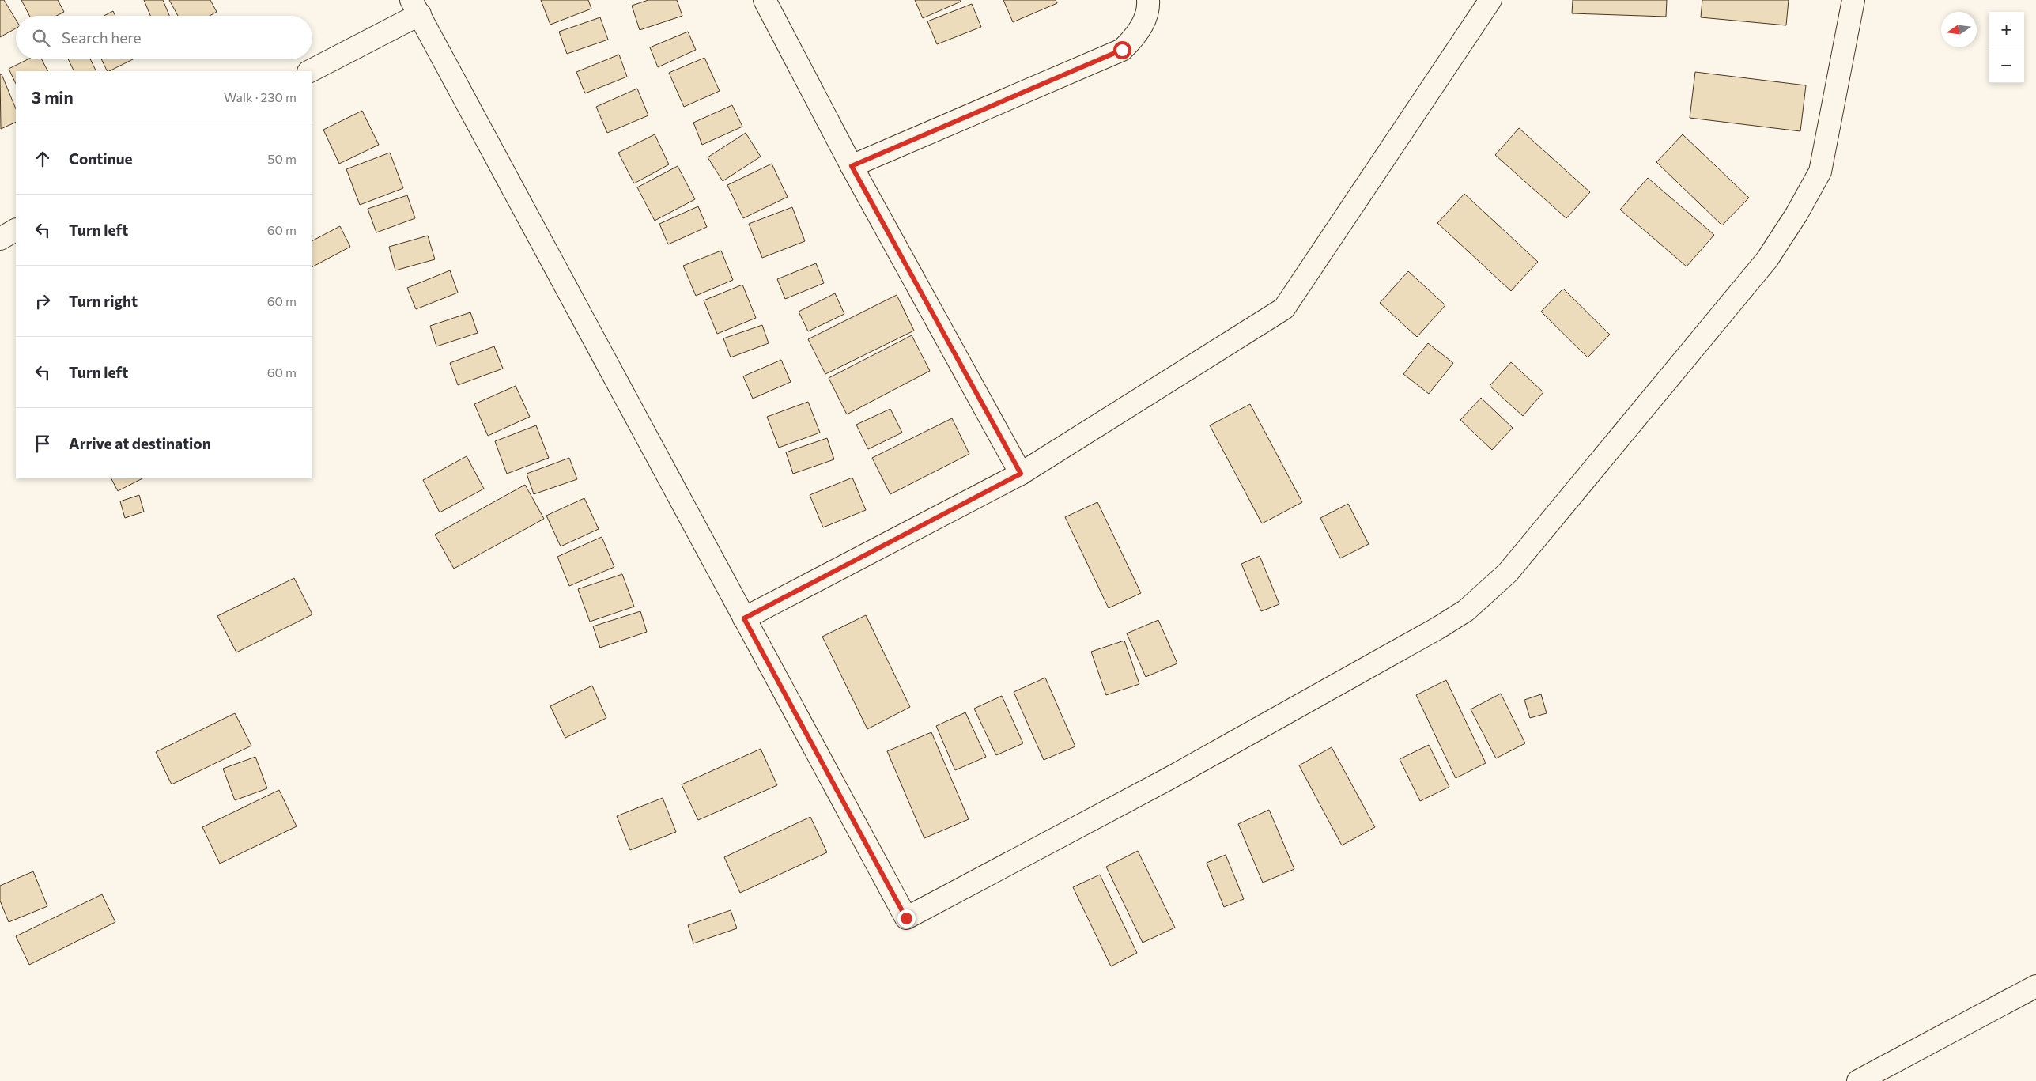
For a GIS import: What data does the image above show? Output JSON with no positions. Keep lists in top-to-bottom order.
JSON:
{
  "north": "left",
  "page": {
    "map_buttons": ["+", "−"],
    "search": "Search here",
    "heading": ["3 min", "Walk · 230 m"],
    "list": [
      ["Continue", "50 m"],
      ["Turn left", "60 m"],
      ["Turn right", "60 m"],
      ["Turn left", "60 m"],
      "Arrive at destination"
    ]
  }
}
